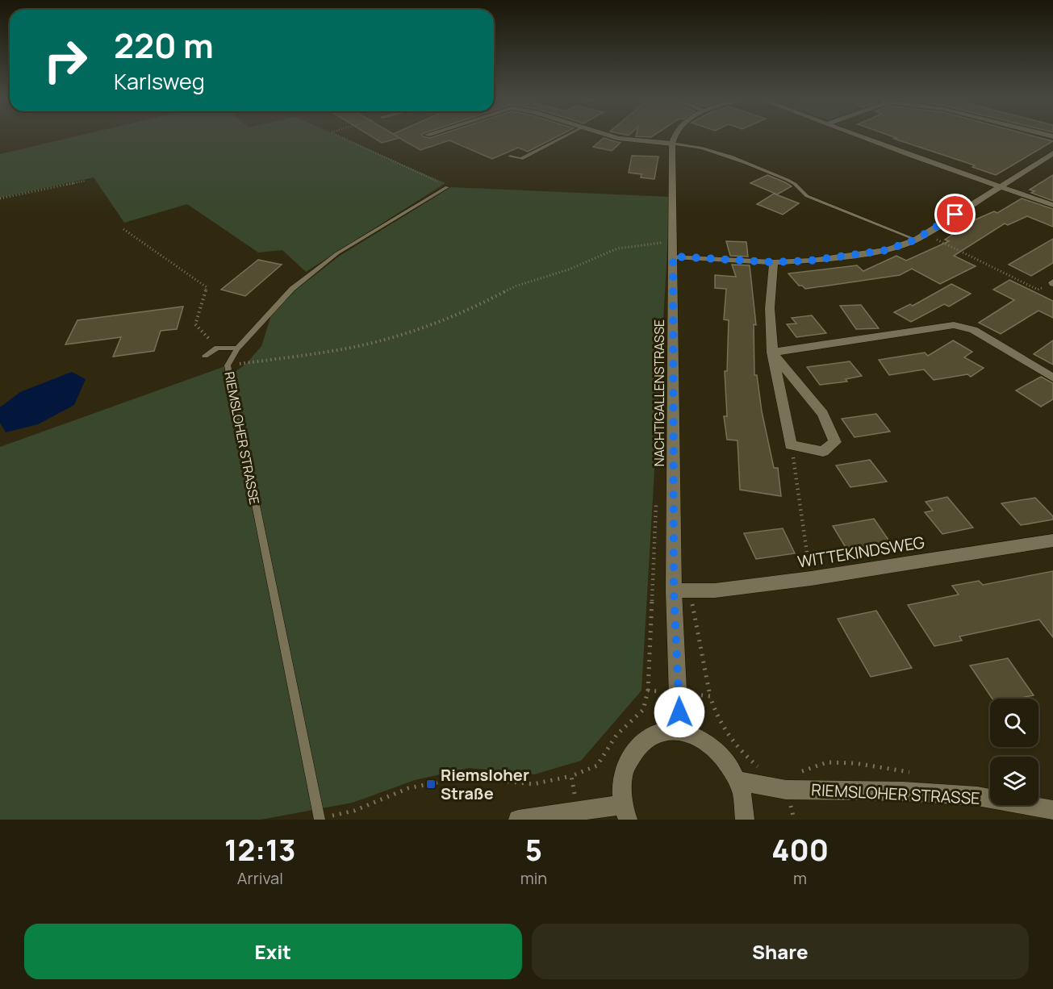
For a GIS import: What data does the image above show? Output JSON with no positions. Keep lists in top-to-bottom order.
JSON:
{
  "streets": {
    "street": ["NACHTIGALLENSTRASSE", "RIEMSLOHER STRASSE", "WITTEKINDSWEG"]
  },
  "crossings": [
    ["NACHTIGALLENSTRASSE", "WITTEKINDSWEG"]
  ],
  "places": {
    "transit": ["Riemsloher Straße"]
  },
  "page": {
    "turn": ["220 m", "Karlsweg"],
    "eta": [
      "12:13",
      "Arrival",
      "5",
      "min",
      "400",
      "m"
    ],
    "buttons": ["Exit", "Share"]
  }
}
